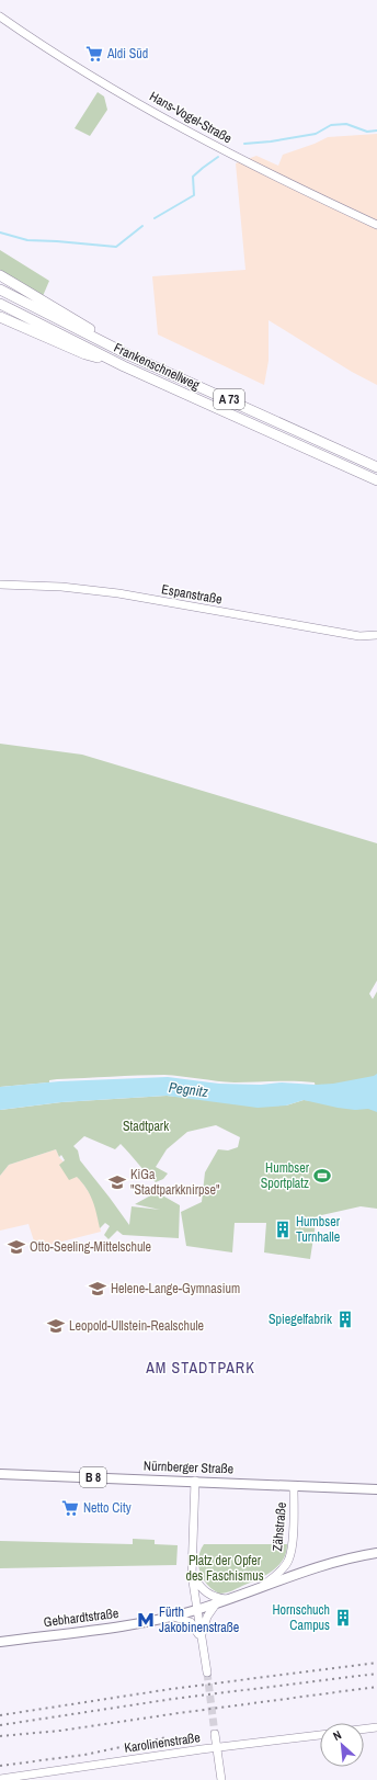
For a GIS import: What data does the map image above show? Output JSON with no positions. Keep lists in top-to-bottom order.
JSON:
{
  "streets": {
    "highway": ["Frankenschnellweg", "A 73"],
    "main road": ["Nürnberger Straße", "B 8", "Gebhardtstraße"],
    "street": [
      "Hans-Vogel-Straße",
      "Espanstraße",
      "Zähstraße",
      "Karolinenstraße"
    ]
  },
  "crossings": [
    ["Nürnberger Straße", "Zähstraße"],
    ["Zähstraße", "Gebhardtstraße"]
  ],
  "districts": ["AM STADTPARK"],
  "water": ["Pegnitz"],
  "parks": ["Stadtpark", "Platz der Opfer des Faschismus"],
  "places": {
    "supermarket": ["Aldi Süd", "Netto City"],
    "sports": ["Humbser Sportplatz"],
    "school or university": [
      "KiGa \"Stadtparkknirpse\"",
      "Otto-Seeling-Mittelschule",
      "Helene-Lange-Gymnasium",
      "Leopold-Ullstein-Realschule"
    ],
    "building": ["Humbser Turnhalle", "Spiegelfabrik", "Hornschuch Campus"],
    "metro station": ["Fürth Jakobinenstraße"]
  },
  "north": "top left"
}
